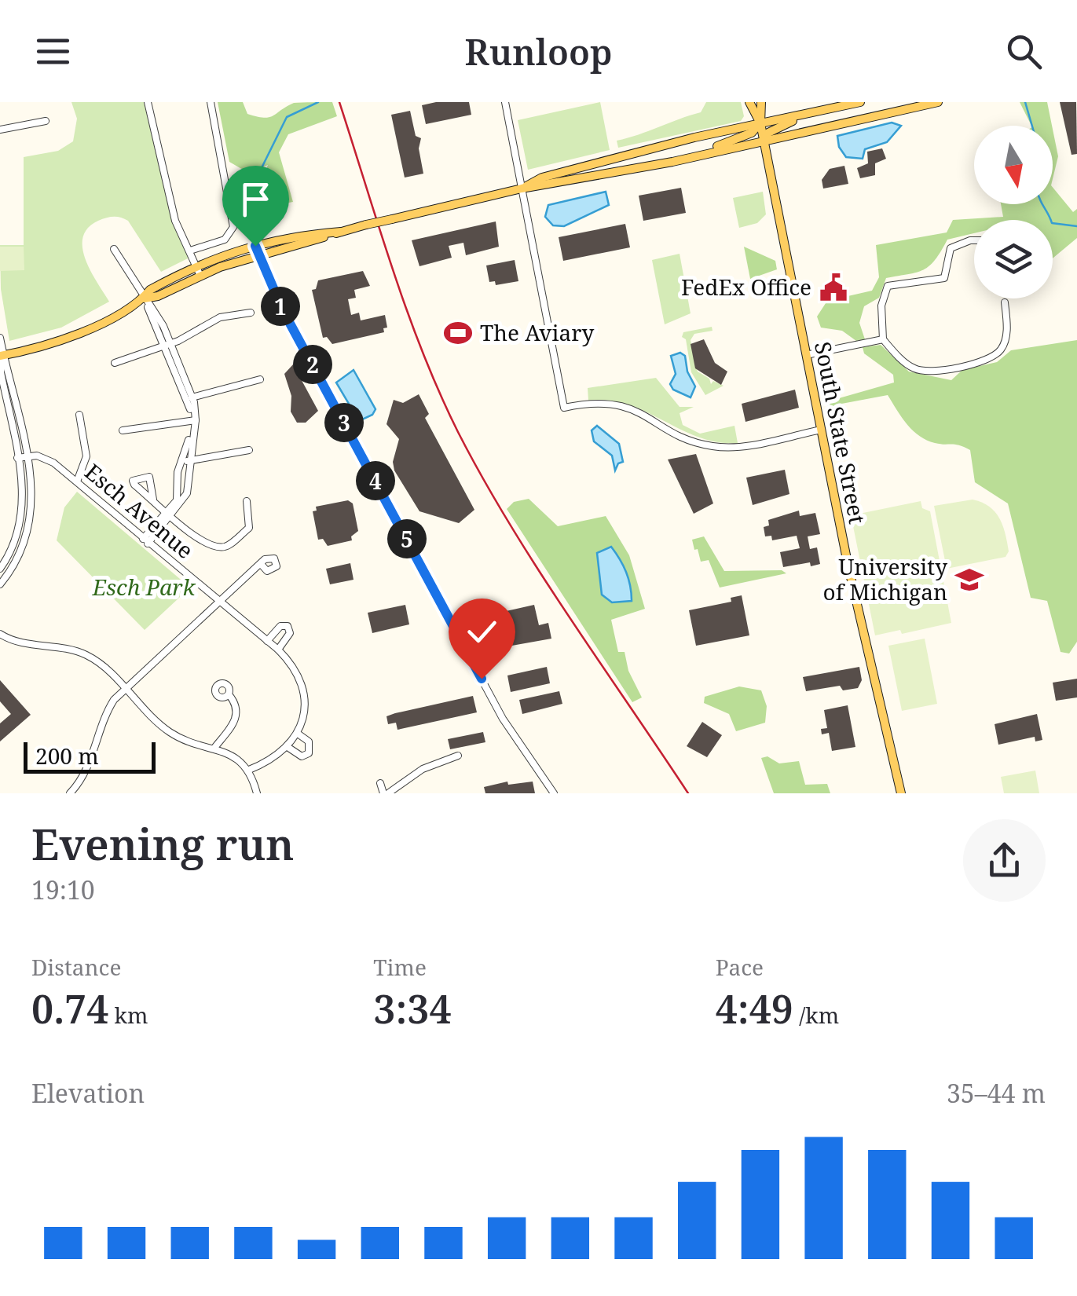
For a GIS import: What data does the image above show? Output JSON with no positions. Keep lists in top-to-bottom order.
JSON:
{
  "streets": {
    "main road": ["South State Street"],
    "street": ["Esch Avenue"]
  },
  "parks": ["Esch Park"],
  "places": {
    "public building": ["FedEx Office"],
    "sports": ["The Aviary"],
    "school or university": ["University of Michigan"]
  },
  "scale_bar": "200 m",
  "north": "bottom",
  "page": {
    "header": "Runloop",
    "pins": [
      "1",
      "2",
      "3",
      "4",
      "5"
    ],
    "scale": "200 m",
    "heading": ["Evening run", "19:10"],
    "stats": [
      ["Distance", "0.74 km"],
      ["Time", "3:34"],
      ["Pace", "4:49 /km"]
    ],
    "chart": ["Elevation", "35–44 m"]
  }
}
